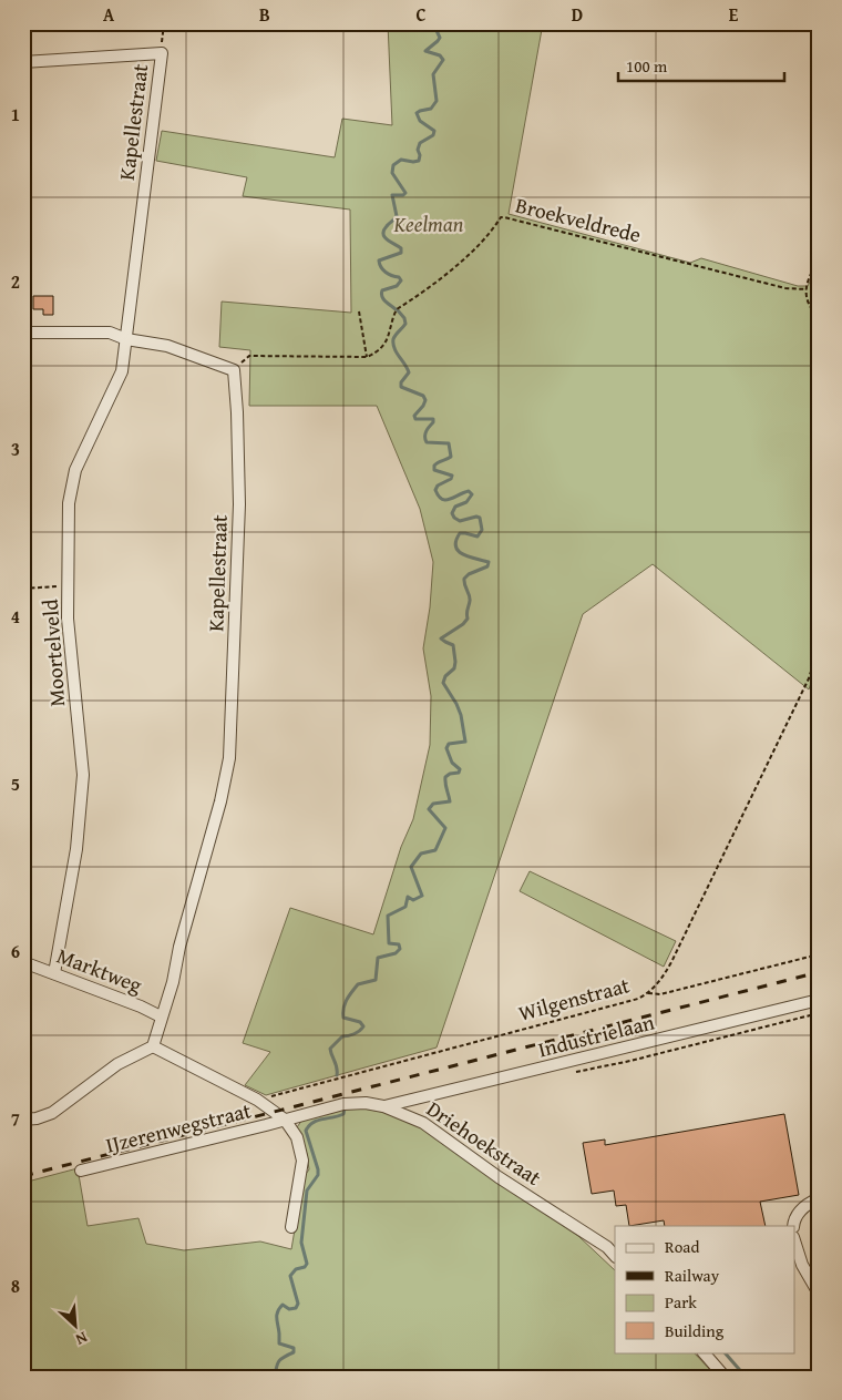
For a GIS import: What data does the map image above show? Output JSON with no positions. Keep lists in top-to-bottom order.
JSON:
{
  "streets": {
    "street": [
      "Kapellestraat",
      "Moortelveld",
      "Marktweg",
      "Industrielaan",
      "IJzerenwegstraat",
      "Driehoekstraat"
    ],
    "path": ["Broekveldrede", "Wilgenstraat"]
  },
  "crossings": [
    ["Kapellestraat", "Moortelveld"],
    ["Kapellestraat", "Marktweg"],
    ["Moortelveld", "Marktweg"],
    ["Industrielaan", "Driehoekstraat"],
    ["IJzerenwegstraat", "Driehoekstraat"]
  ],
  "parks": ["Keelman"],
  "legend": [
    "Road",
    "Railway",
    "Park",
    "Building"
  ],
  "scale_bar": "100 m",
  "north": "bottom right",
  "grid": {
    "columns": [
      "A",
      "B",
      "C",
      "D",
      "E"
    ],
    "rows": [
      "1",
      "2",
      "3",
      "4",
      "5",
      "6",
      "7",
      "8"
    ]
  }
}
